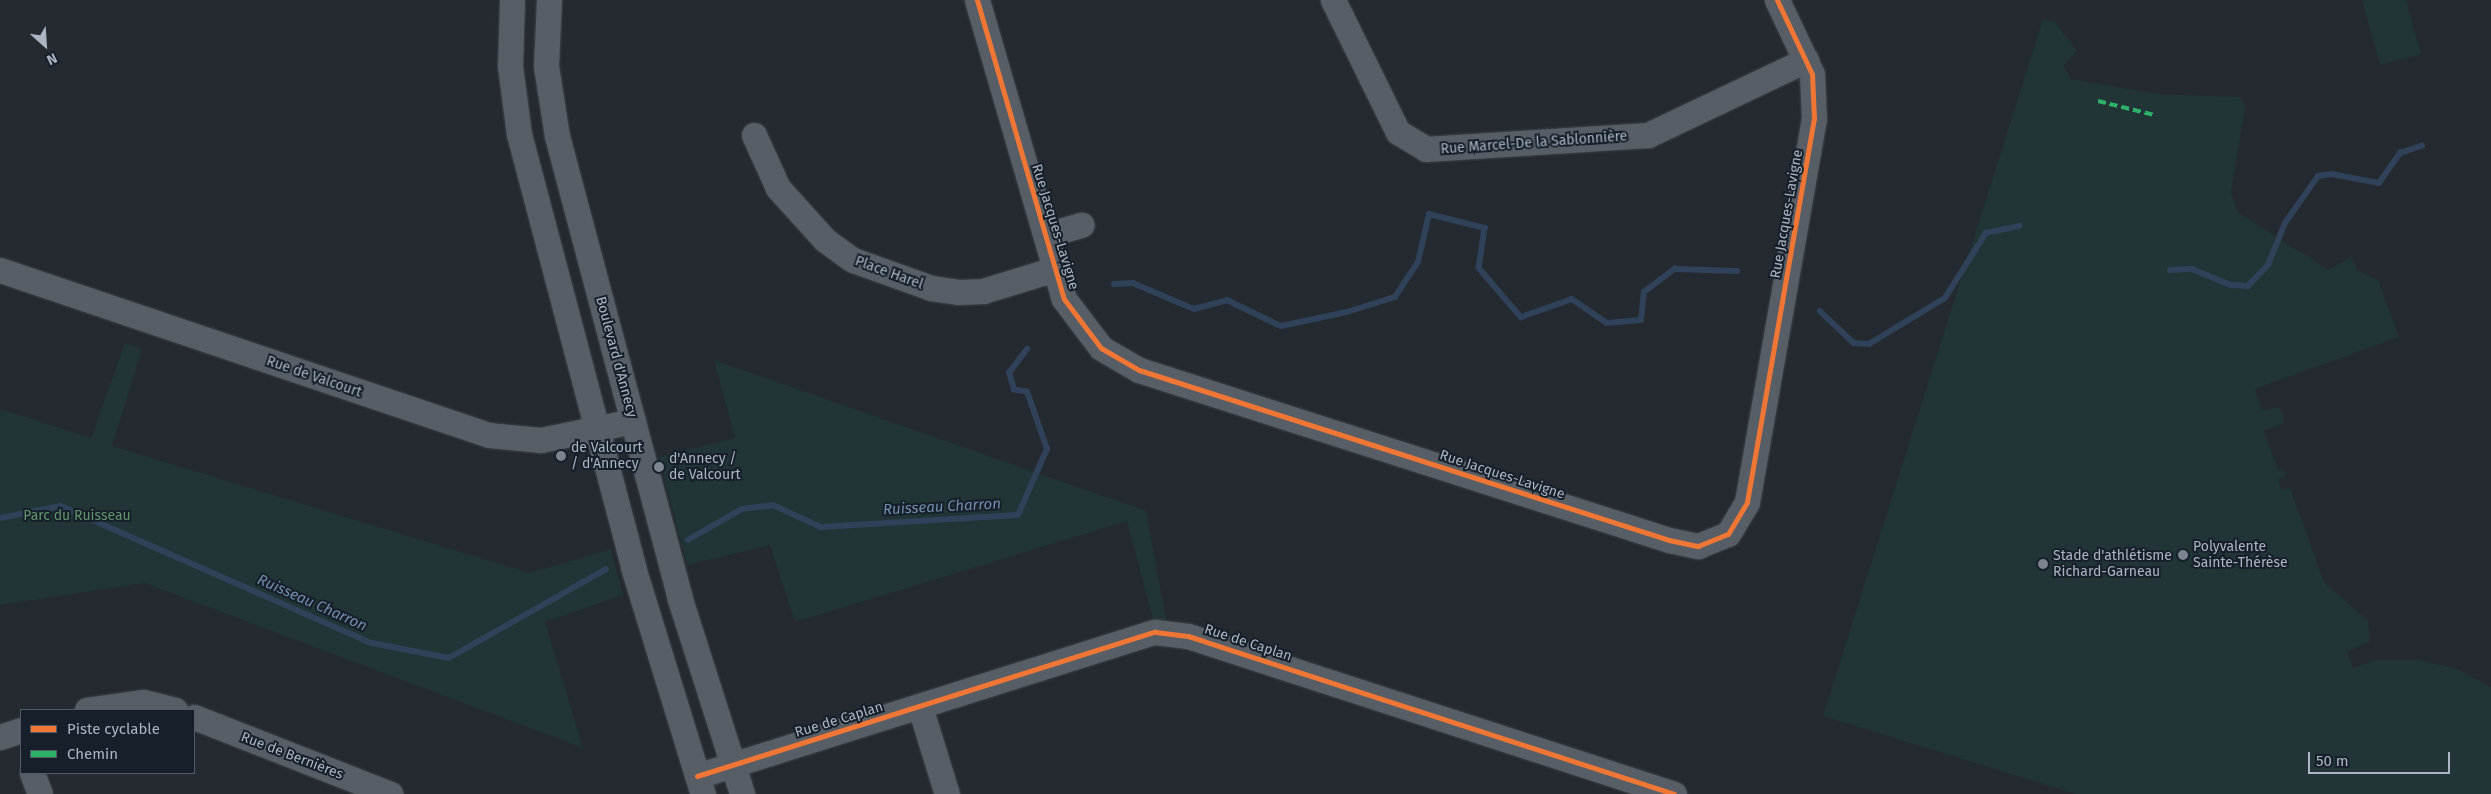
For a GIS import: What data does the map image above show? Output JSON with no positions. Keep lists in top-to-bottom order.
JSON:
{
  "streets": {
    "street": [
      "Rue Marcel-De la Sablonnière",
      "Rue Jacques-Lavigne",
      "Place Harel",
      "Boulevard d'Annecy",
      "Rue de Valcourt",
      "Rue de Caplan",
      "Rue de Bernières"
    ]
  },
  "crossings": [
    ["Rue Marcel-De la Sablonnière", "Rue Jacques-Lavigne"],
    ["Rue Jacques-Lavigne", "Place Harel"],
    ["Boulevard d'Annecy", "Rue de Valcourt"],
    ["Boulevard d'Annecy", "Rue de Caplan"]
  ],
  "water": ["Ruisseau Charron"],
  "parks": ["Parc du Ruisseau"],
  "places": [
    "de Valcourt / d'Annecy",
    "d'Annecy / de Valcourt",
    "Polyvalente Sainte-Thérèse",
    "Stade d'athlétisme Richard-Garneau"
  ],
  "legend": ["Piste cyclable", "Chemin"],
  "scale_bar": "50 m",
  "north": "bottom right"
}
